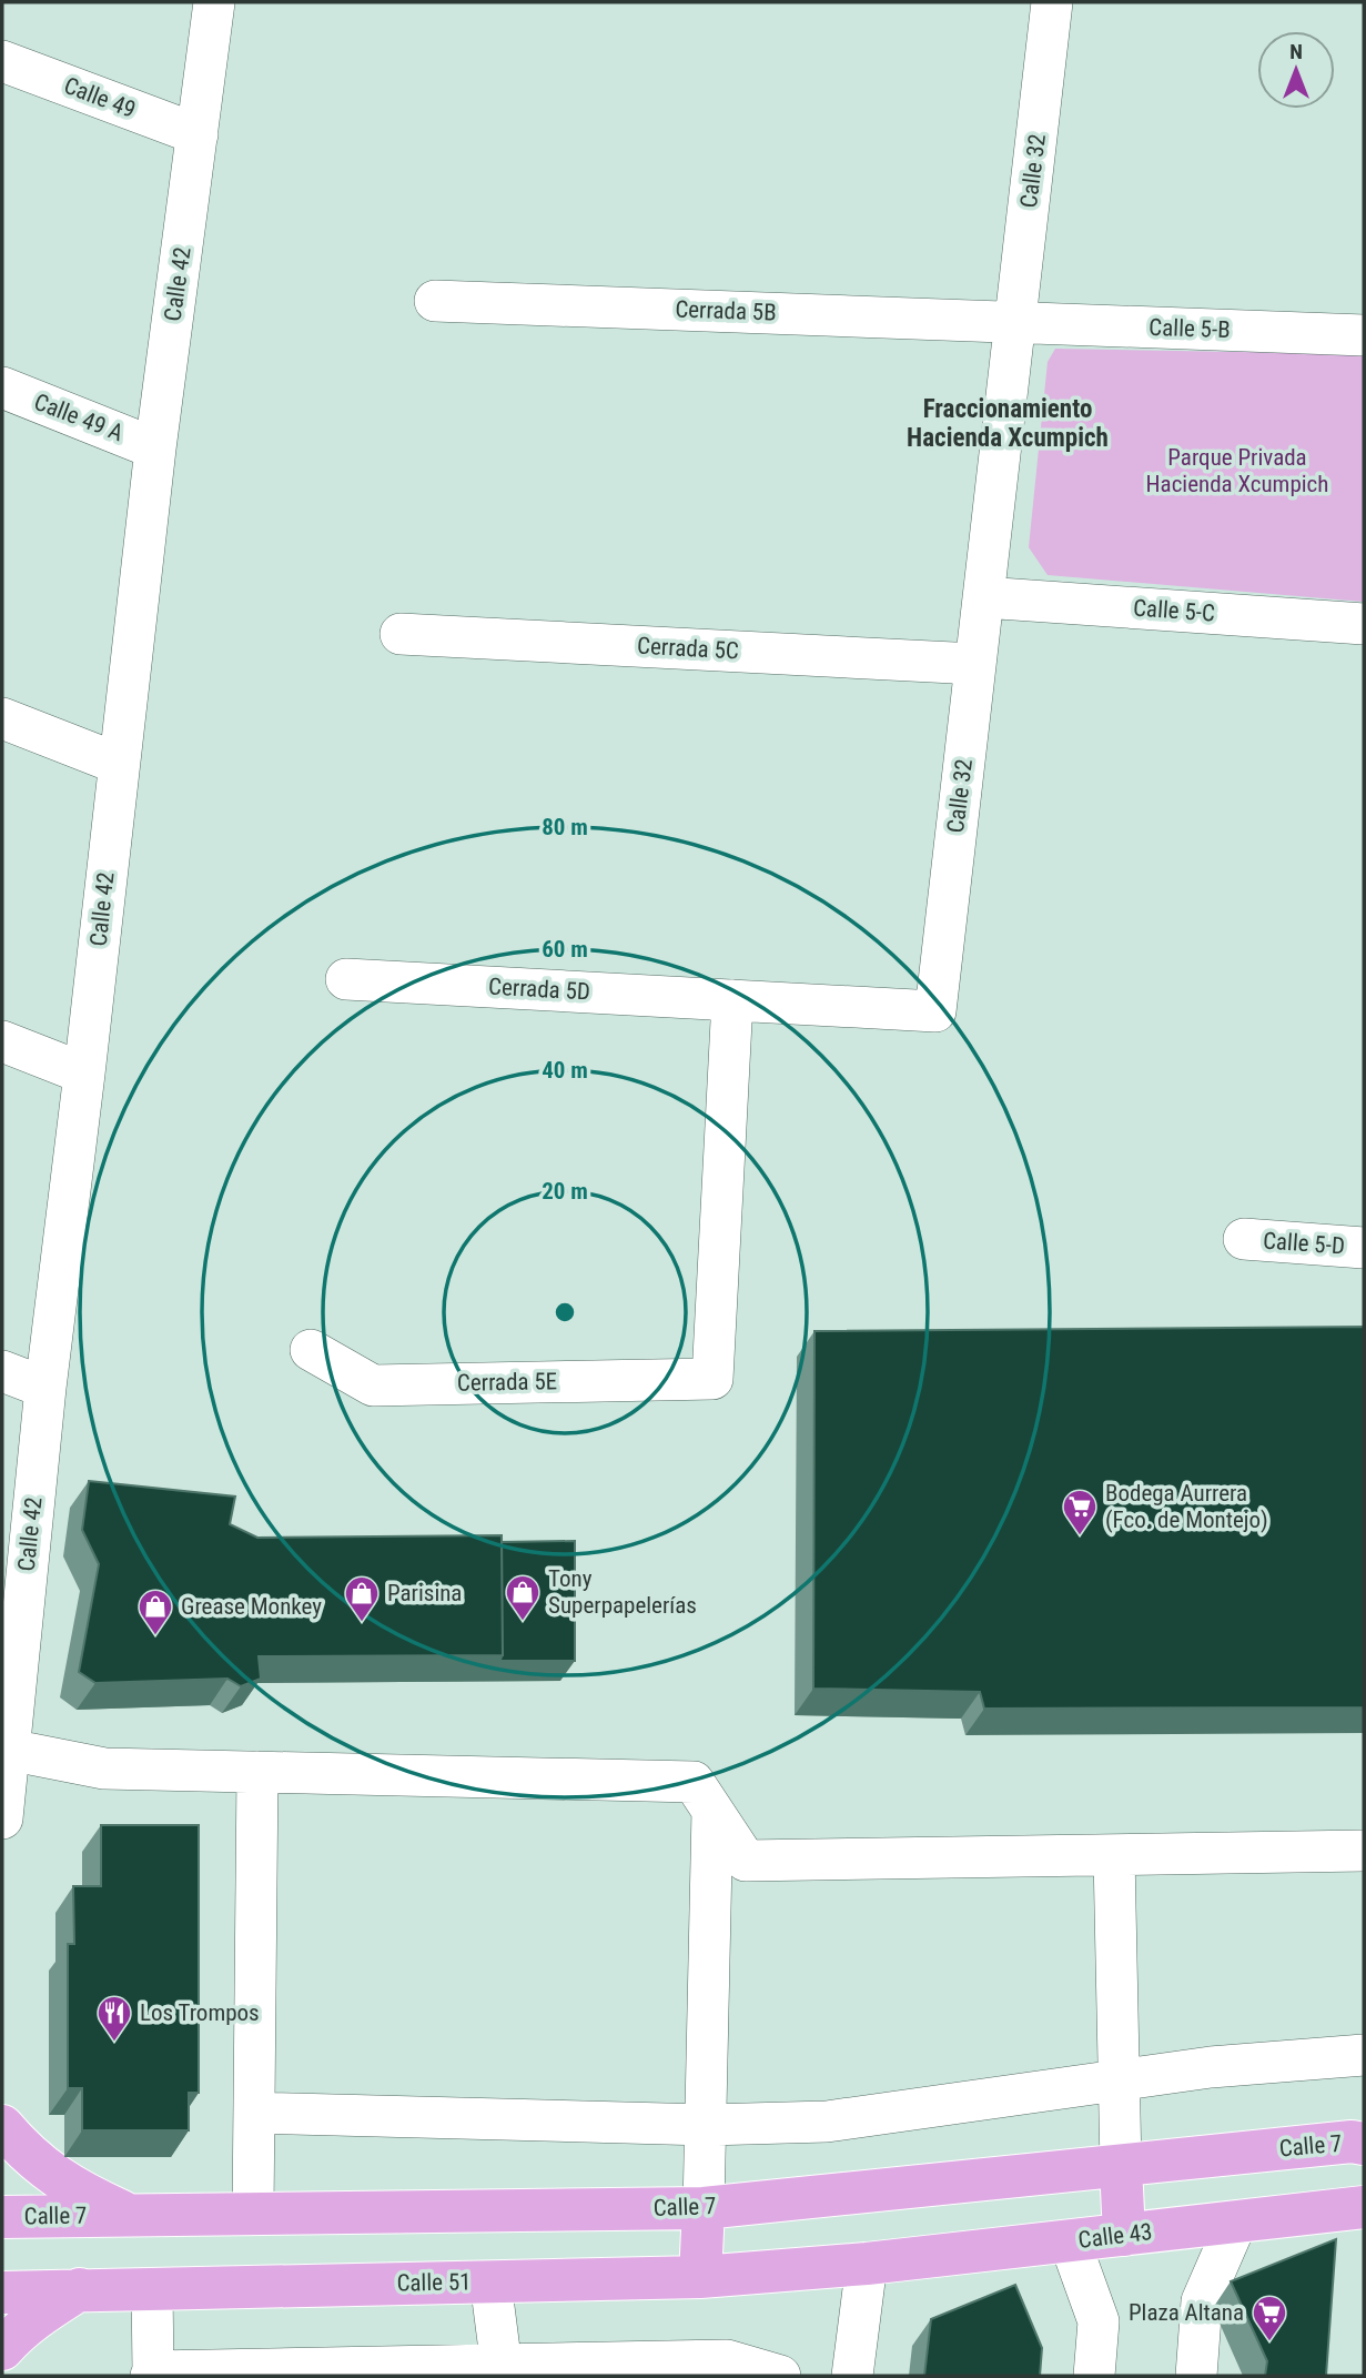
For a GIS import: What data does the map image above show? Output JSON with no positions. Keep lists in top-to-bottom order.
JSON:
{
  "streets": {
    "main road": ["Calle 7", "Calle 43", "Calle 51"],
    "street": [
      "Calle 49",
      "Calle 32",
      "Calle 42",
      "Cerrada 5B",
      "Calle 5-B",
      "Calle 49 A",
      "Calle 5-C",
      "Cerrada 5C",
      "Cerrada 5D",
      "Calle 5-D",
      "Cerrada 5E"
    ]
  },
  "crossings": [
    ["Calle 49", "Calle 42"],
    ["Calle 32", "Cerrada 5B"],
    ["Calle 32", "Calle 5-B"],
    ["Calle 32", "Calle 5-C"],
    ["Calle 32", "Cerrada 5C"],
    ["Calle 32", "Cerrada 5D"],
    ["Calle 32", "Cerrada 5E"],
    ["Calle 42", "Calle 49 A"],
    ["Cerrada 5B", "Calle 5-B"],
    ["Cerrada 5D", "Cerrada 5E"],
    ["Calle 43", "Calle 51"]
  ],
  "districts": ["Fraccionamiento Hacienda Xcumpich"],
  "parks": ["Parque Privada Hacienda Xcumpich"],
  "places": {
    "supermarket": ["Bodega Aurrera (Fco. de Montejo)", "Plaza Altana"],
    "shop": ["Tony Superpapelerías", "Parisina", "Grease Monkey"],
    "restaurant": ["Los Trompos"]
  },
  "north": "top",
  "rings": [
    "80 m",
    "60 m",
    "40 m",
    "20 m"
  ]
}
